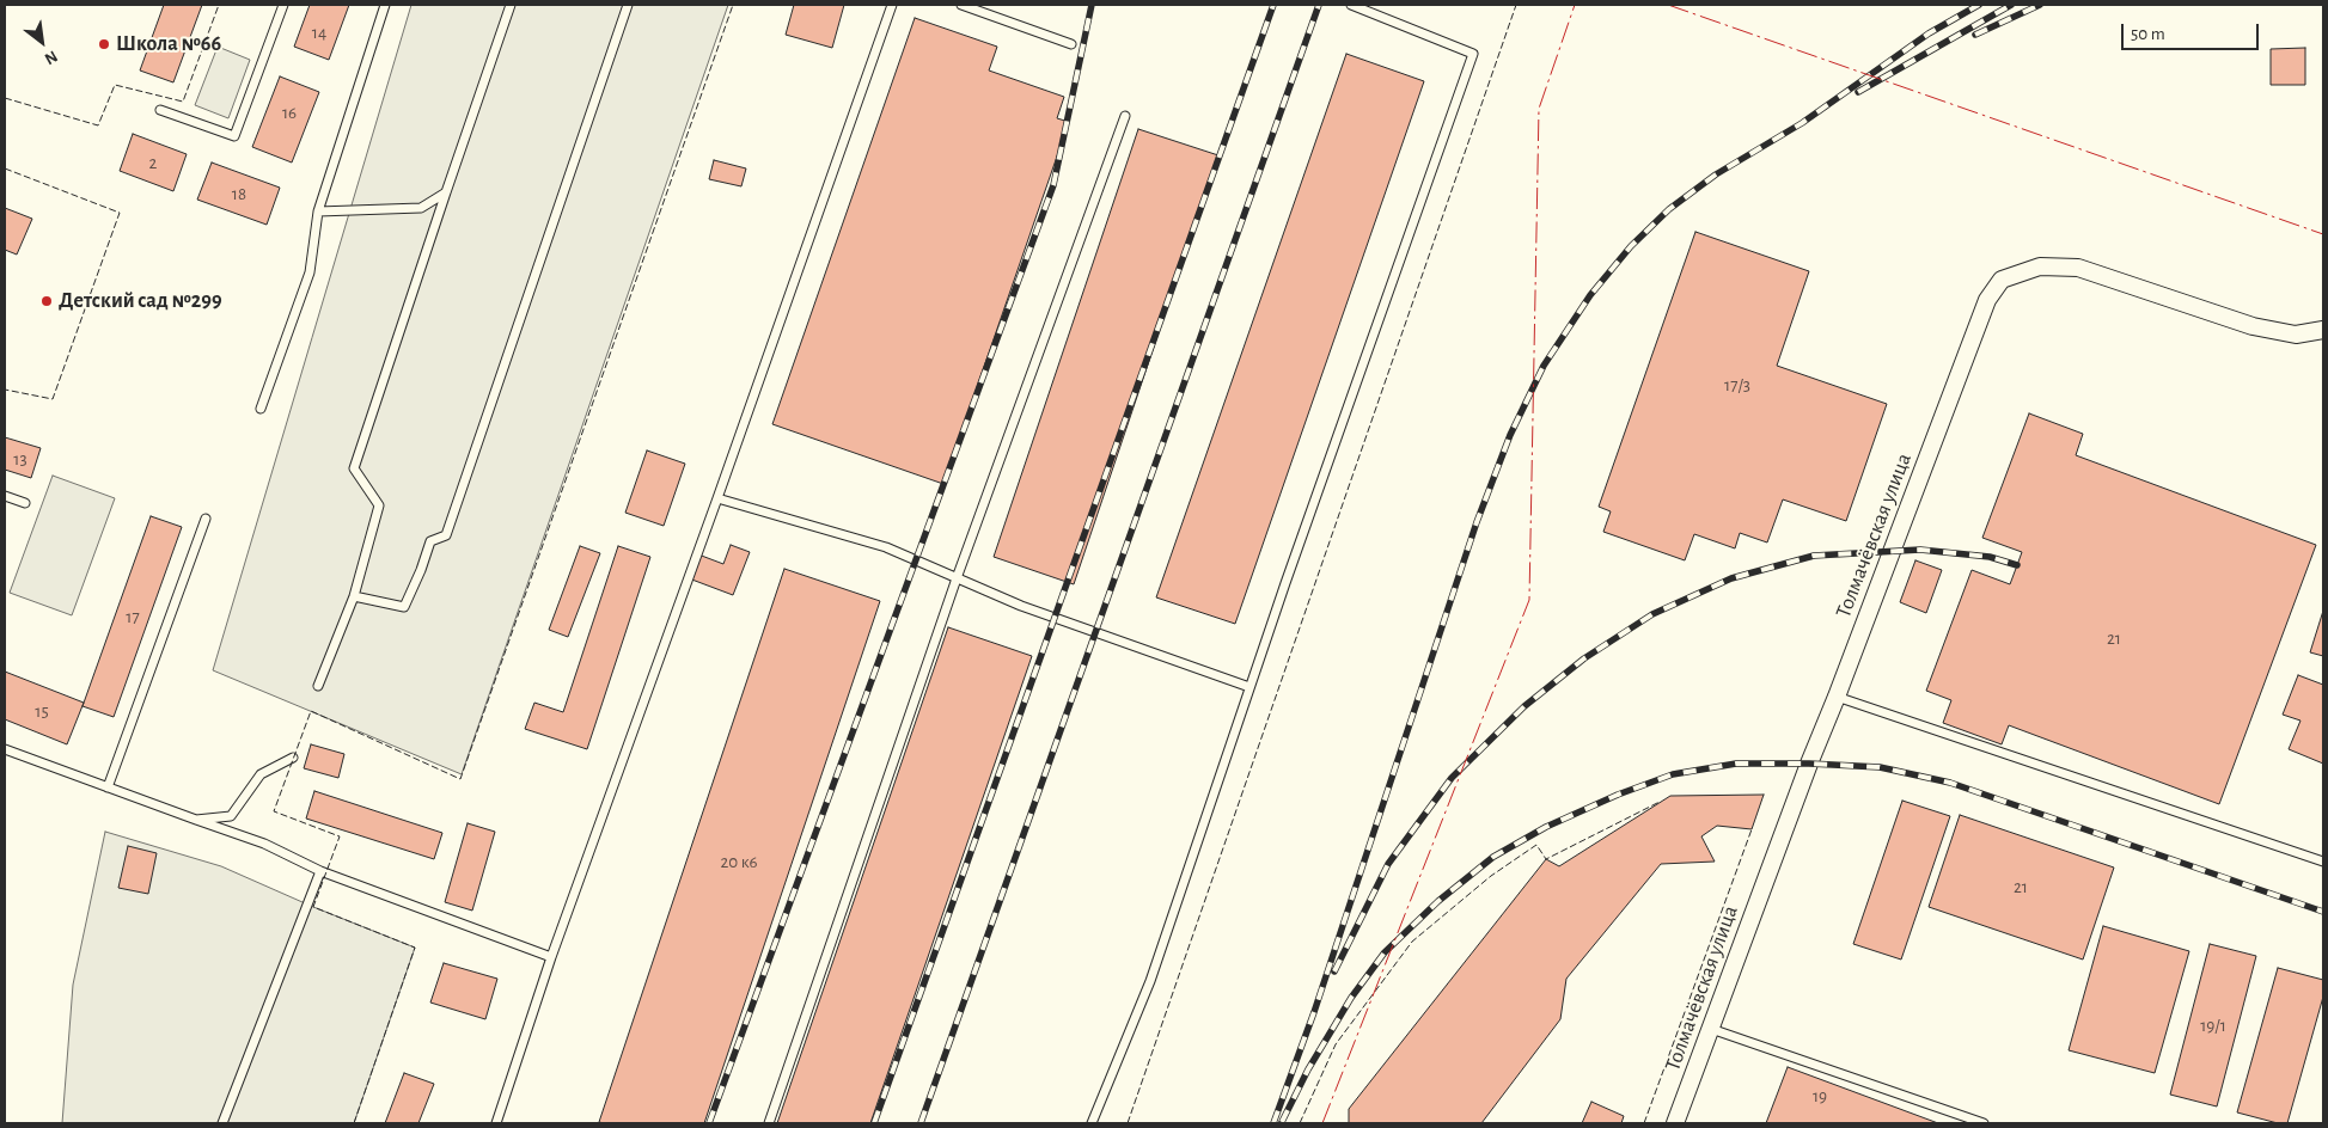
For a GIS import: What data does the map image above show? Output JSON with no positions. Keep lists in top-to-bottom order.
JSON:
{
  "streets": {
    "street": ["Толмачёвская улица"]
  },
  "places": ["Школа №66", "Детский сад №299"],
  "house_numbers": [
    "14",
    "16",
    "2",
    "18",
    "17/3",
    "13",
    "17",
    "21",
    "15",
    "20 к6",
    "21",
    "19/1",
    "19"
  ],
  "scale_bar": "50 m",
  "north": "bottom right"
}
